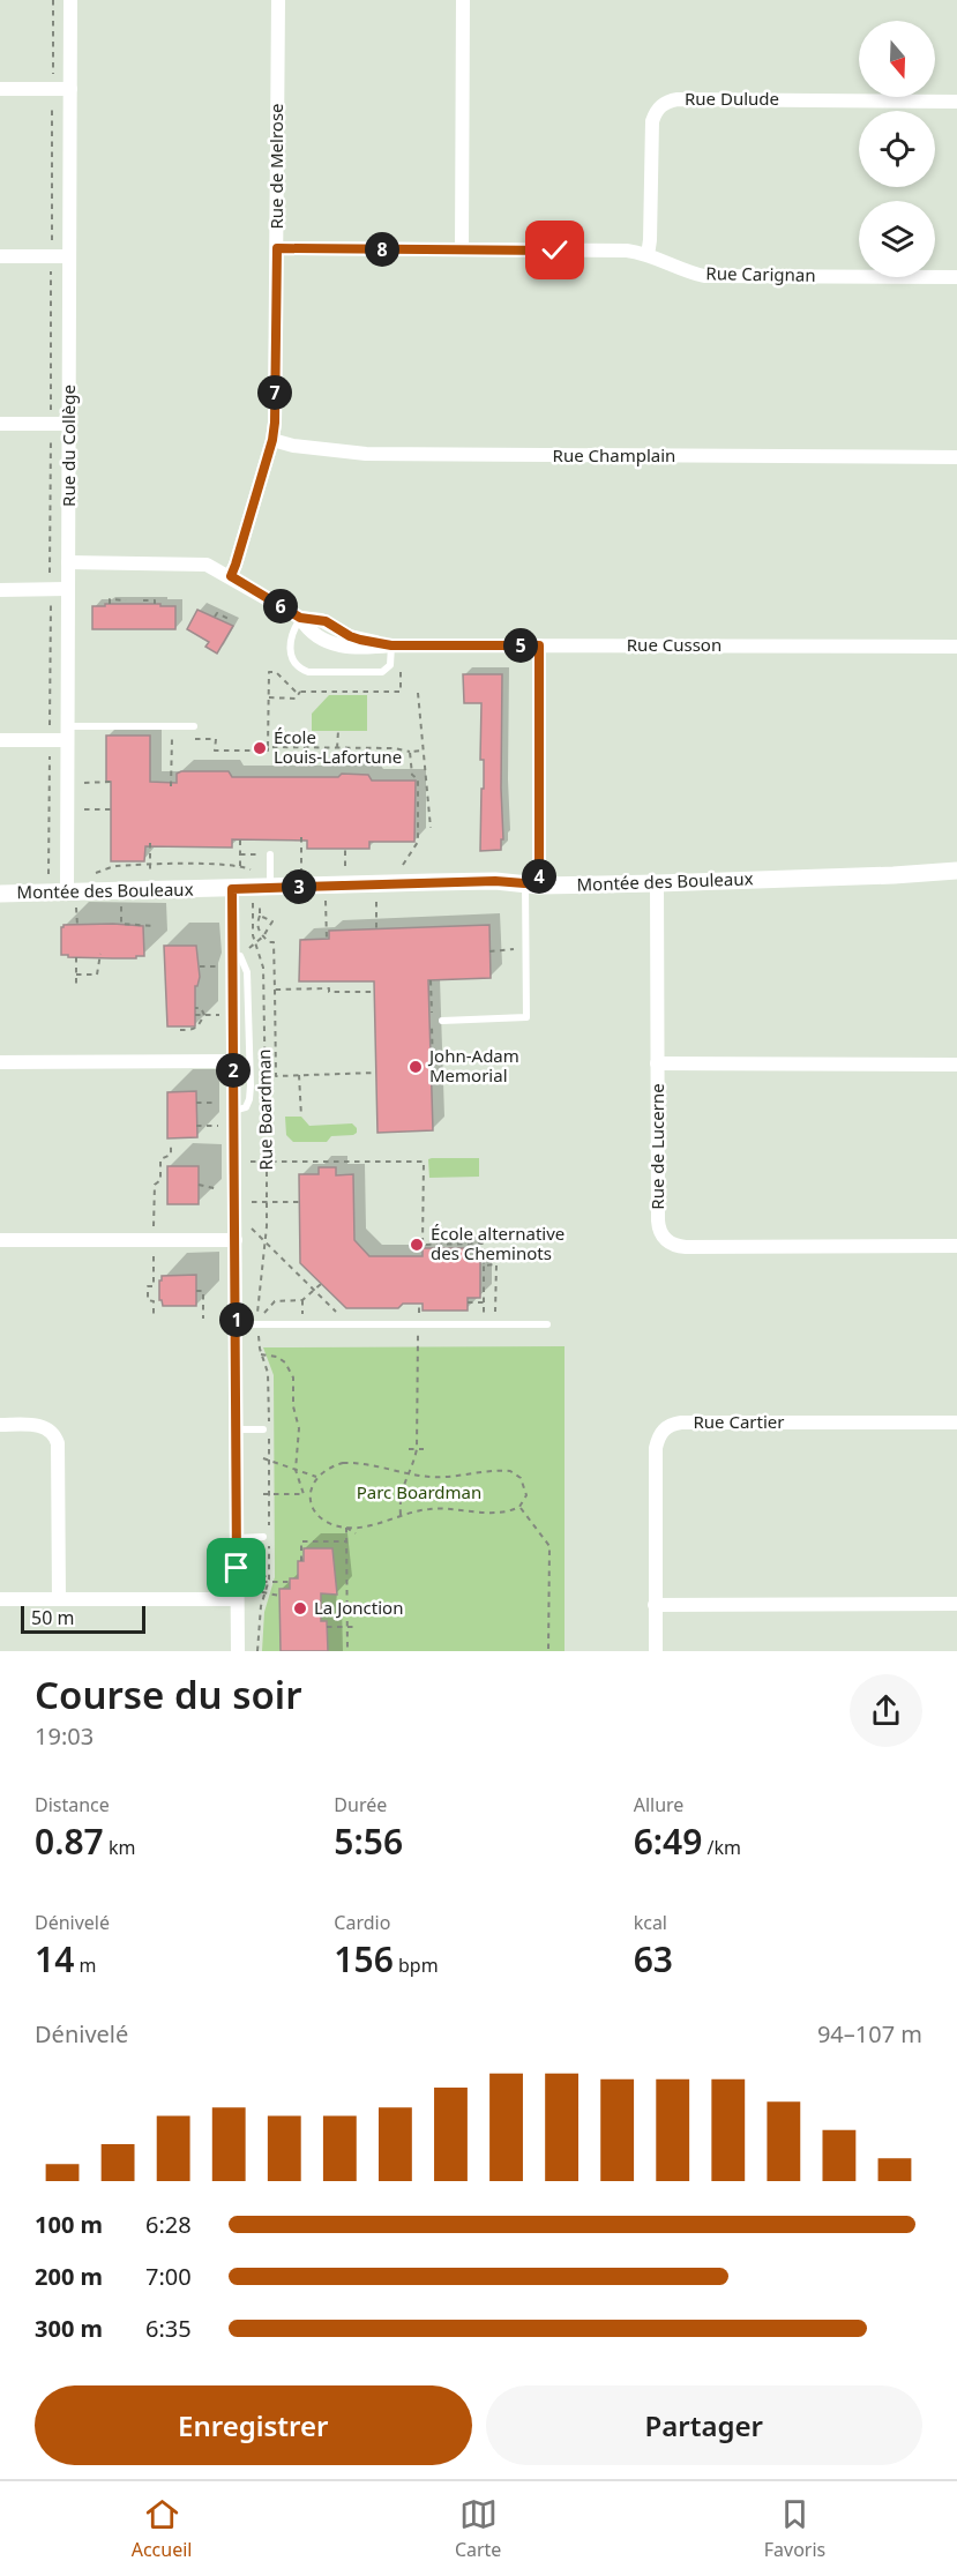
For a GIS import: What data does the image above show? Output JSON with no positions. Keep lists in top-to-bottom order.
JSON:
{
  "streets": {
    "street": [
      "Rue Dulude",
      "Rue de Melrose",
      "Rue Carignan",
      "Rue du Collège",
      "Rue Champlain",
      "Rue Cusson",
      "Montée des Bouleaux",
      "Rue Boardman",
      "Rue de Lucerne",
      "Rue Cartier"
    ]
  },
  "crossings": [
    ["Rue Dulude", "Rue Carignan"],
    ["Rue de Melrose", "Rue Carignan"],
    ["Rue de Melrose", "Rue Champlain"],
    ["Rue de Melrose", "Rue Cusson"],
    ["Rue du Collège", "Rue Cusson"],
    ["Rue du Collège", "Montée des Bouleaux"],
    ["Montée des Bouleaux", "Rue Boardman"],
    ["Montée des Bouleaux", "Rue de Lucerne"]
  ],
  "parks": ["Parc Boardman"],
  "places": [
    "École Louis-Lafortune",
    "John-Adam Memorial",
    "École alternative des Cheminots",
    "La Jonction"
  ],
  "scale_bar": "50 m",
  "north": "bottom",
  "page": {
    "pins": [
      "8",
      "7",
      "6",
      "5",
      "4",
      "3",
      "2",
      "1"
    ],
    "scale": "50 m",
    "heading": ["Course du soir", "19:03"],
    "stats": [
      ["Distance", "0.87 km"],
      ["Durée", "5:56"],
      ["Allure", "6:49 /km"],
      ["Dénivelé", "14 m"],
      ["Cardio", "156 bpm"],
      ["kcal", "63"]
    ],
    "chart": ["Dénivelé", "94–107 m"],
    "list": [
      {
        "name": "100 m",
        "note": "6:28"
      },
      {
        "name": "200 m",
        "note": "7:00"
      },
      {
        "name": "300 m",
        "note": "6:35"
      }
    ],
    "buttons": ["Enregistrer", "Partager"],
    "tabs": ["Accueil", "Carte", "Favoris"]
  }
}
